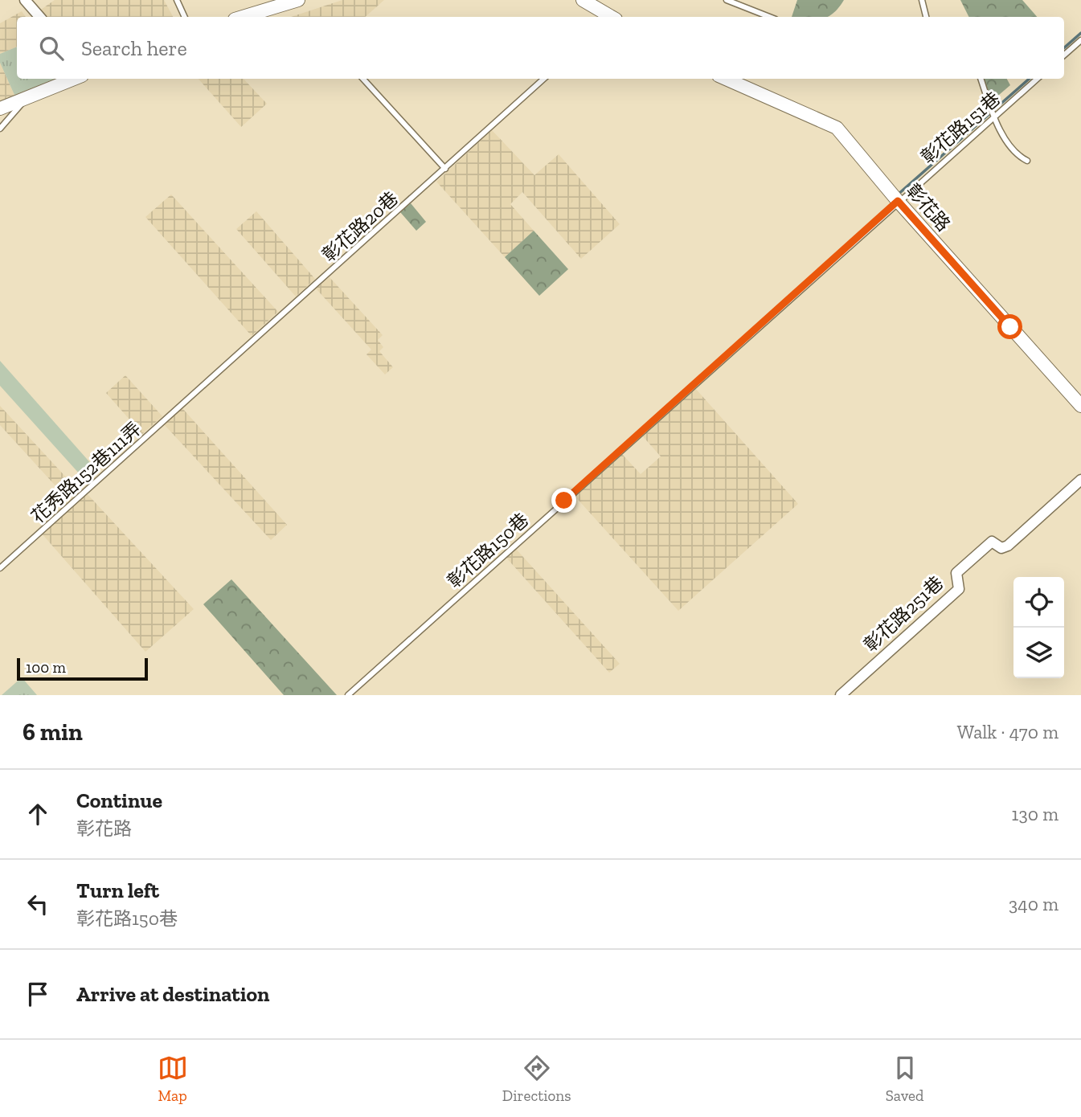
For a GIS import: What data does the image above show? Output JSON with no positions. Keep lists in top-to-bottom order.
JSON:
{
  "streets": {
    "street": ["彰花路", "彰花路251巷"],
    "lane": [
      "彰花路151巷",
      "彰花路20巷",
      "花秀路152巷111弄",
      "彰花路150巷"
    ]
  },
  "crossings": [
    ["彰花路151巷", "彰花路"],
    ["彰花路151巷", "彰花路150巷"],
    ["彰花路", "彰花路150巷"],
    ["彰花路20巷", "花秀路152巷111弄"]
  ],
  "scale_bar": "100 m",
  "page": {
    "search": "Search here",
    "scale": "100 m",
    "heading": ["6 min", "Walk · 470 m"],
    "list": [
      ["Continue", "彰花路", "130 m"],
      ["Turn left", "彰花路150巷", "340 m"],
      "Arrive at destination"
    ],
    "nav": ["Map", "Directions", "Saved"]
  }
}
